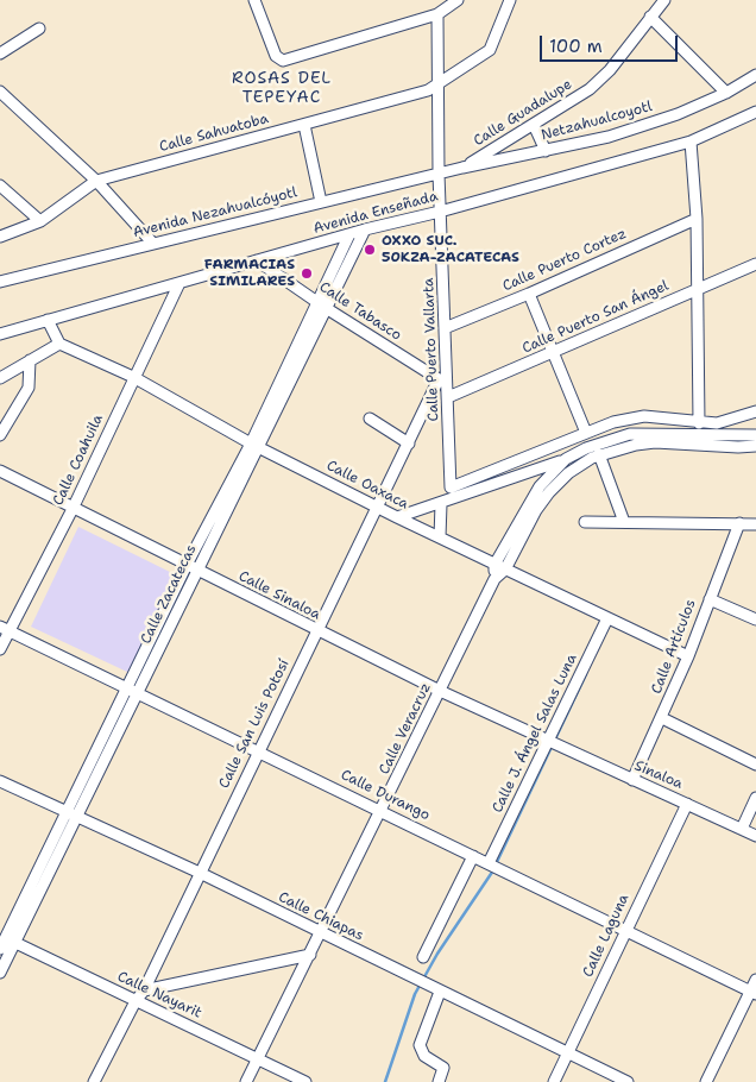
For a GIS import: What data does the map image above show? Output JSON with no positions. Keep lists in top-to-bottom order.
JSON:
{
  "streets": {
    "street": [
      "Calle Guadalupe",
      "Netzahualcoyotl",
      "Calle Sahuatoba",
      "Avenida Nezahualcóyotl",
      "Avenida Enseñada",
      "Calle Puerto Cortez",
      "Calle Tabasco",
      "Calle Puerto San Ángel",
      "Calle Puerto Vallarta",
      "Calle Coahuila",
      "Calle Oaxaca",
      "Calle Zacatecas",
      "Calle Sinaloa",
      "Calle Artículos",
      "Calle San Luis Potosí",
      "Calle Veracruz",
      "Calle J. Ángel Salas Luna",
      "Sinaloa",
      "Calle Durango",
      "Calle Chiapas",
      "Calle Laguna",
      "Calle Nayarit"
    ]
  },
  "crossings": [
    ["Calle Guadalupe", "Netzahualcoyotl"],
    ["Netzahualcoyotl", "Avenida Nezahualcóyotl"],
    ["Netzahualcoyotl", "Calle Puerto Vallarta"],
    ["Calle Sahuatoba", "Calle Puerto Vallarta"],
    ["Avenida Nezahualcóyotl", "Calle Puerto Vallarta"],
    ["Avenida Enseñada", "Calle Tabasco"],
    ["Avenida Enseñada", "Calle Puerto Vallarta"],
    ["Avenida Enseñada", "Calle Coahuila"],
    ["Avenida Enseñada", "Calle Zacatecas"],
    ["Calle Puerto Cortez", "Calle Puerto Vallarta"],
    ["Calle Tabasco", "Calle Puerto Vallarta"],
    ["Calle Tabasco", "Calle Zacatecas"],
    ["Calle Tabasco", "Calle San Luis Potosí"],
    ["Calle Puerto San Ángel", "Calle Puerto Vallarta"],
    ["Calle Puerto Vallarta", "Calle San Luis Potosí"],
    ["Calle Coahuila", "Calle Oaxaca"],
    ["Calle Coahuila", "Calle Sinaloa"],
    ["Calle Coahuila", "Calle Durango"],
    ["Calle Oaxaca", "Calle Zacatecas"],
    ["Calle Oaxaca", "Calle Artículos"],
    ["Calle Oaxaca", "Calle San Luis Potosí"],
    ["Calle Oaxaca", "Calle Veracruz"],
    ["Calle Oaxaca", "Calle J. Ángel Salas Luna"],
    ["Calle Zacatecas", "Calle Sinaloa"],
    ["Calle Zacatecas", "Calle Durango"],
    ["Calle Zacatecas", "Calle Chiapas"],
    ["Calle Zacatecas", "Calle Nayarit"],
    ["Calle Sinaloa", "Calle San Luis Potosí"],
    ["Calle Sinaloa", "Calle Veracruz"],
    ["Calle Sinaloa", "Calle J. Ángel Salas Luna"],
    ["Calle Sinaloa", "Sinaloa"],
    ["Calle Artículos", "Sinaloa"],
    ["Calle San Luis Potosí", "Calle Durango"],
    ["Calle San Luis Potosí", "Calle Chiapas"],
    ["Calle San Luis Potosí", "Calle Nayarit"],
    ["Calle Veracruz", "Calle Durango"],
    ["Calle Veracruz", "Calle Chiapas"],
    ["Calle Veracruz", "Calle Nayarit"],
    ["Calle J. Ángel Salas Luna", "Sinaloa"],
    ["Calle J. Ángel Salas Luna", "Calle Durango"],
    ["Sinaloa", "Calle Laguna"],
    ["Calle Durango", "Calle Laguna"],
    ["Calle Chiapas", "Calle Laguna"]
  ],
  "districts": ["ROSAS DEL TEPEYAC"],
  "places": ["OXXO SUC. 50KZA-ZACATECAS", "FARMACIAS SIMILARES"],
  "scale_bar": "100 m"
}
